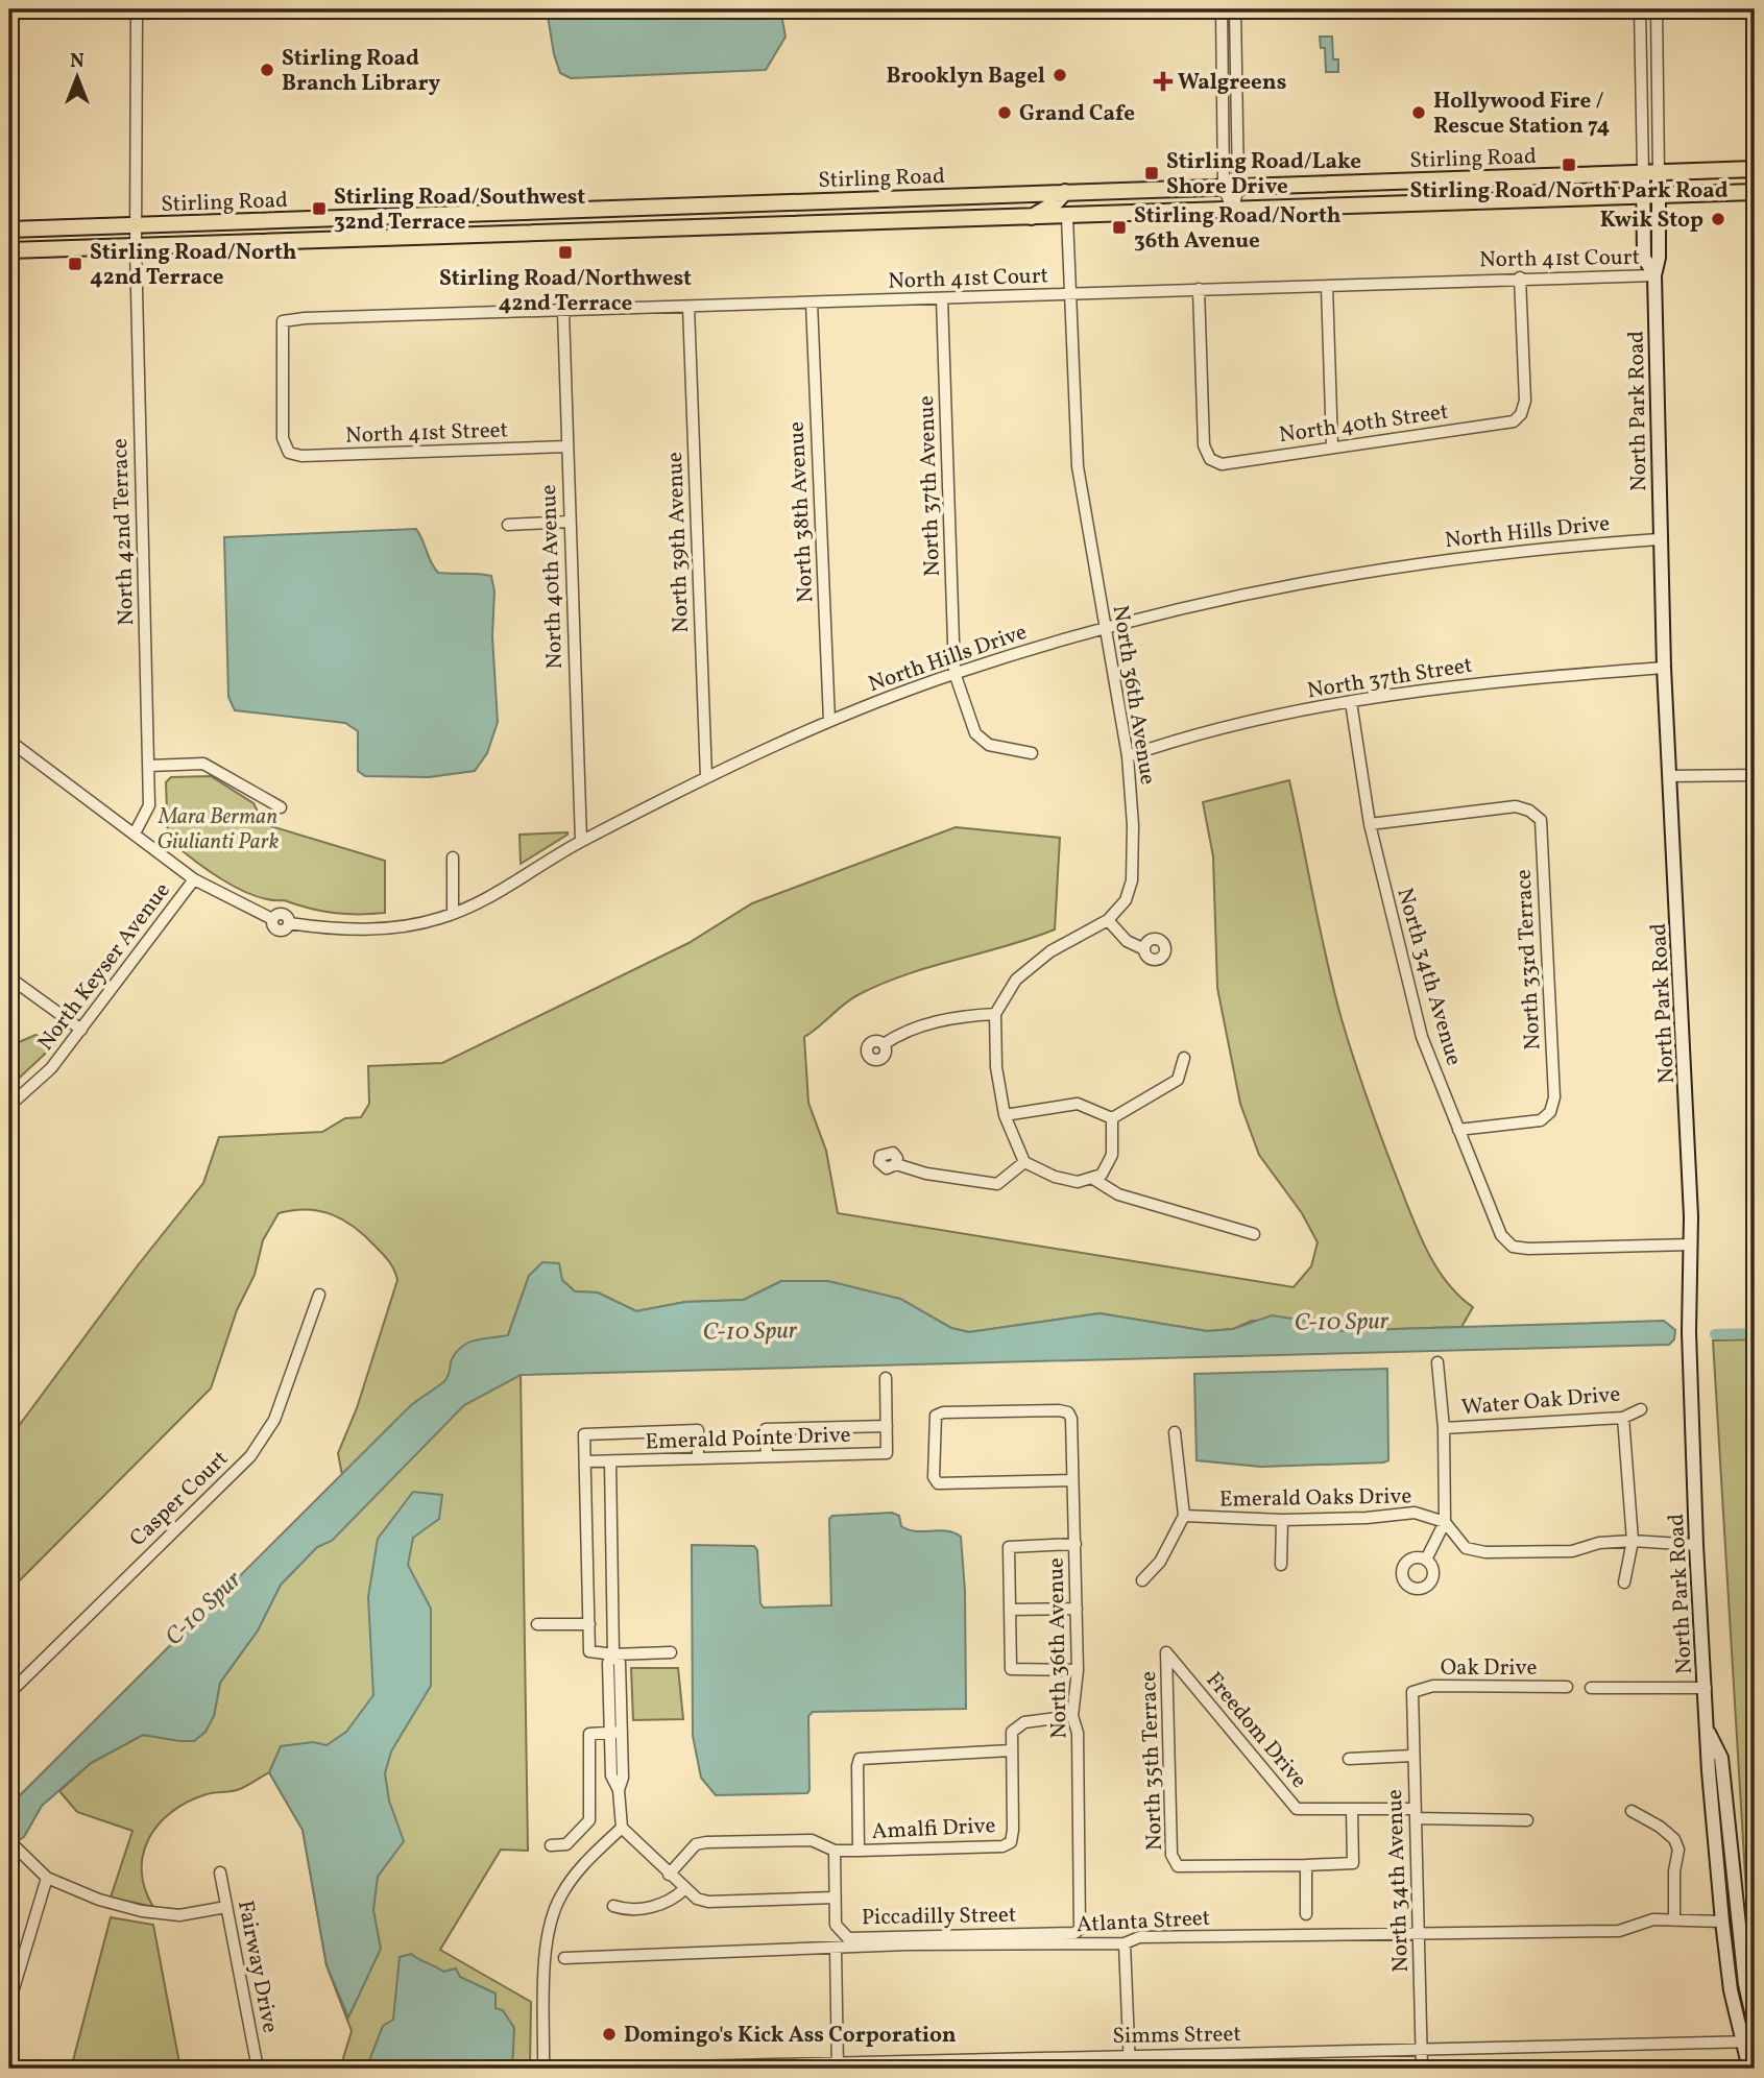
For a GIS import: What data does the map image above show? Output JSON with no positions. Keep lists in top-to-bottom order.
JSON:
{
  "streets": {
    "main road": ["Stirling Road"],
    "street": [
      "North 41st Court",
      "North Park Road",
      "North 40th Street",
      "North 41st Street",
      "North 37th Avenue",
      "North 38th Avenue",
      "North Hills Drive",
      "North 42nd Terrace",
      "North 39th Avenue",
      "North 40th Avenue",
      "North 37th Street",
      "North 36th Avenue",
      "North 33rd Terrace",
      "North Keyser Avenue",
      "North 34th Avenue",
      "Water Oak Drive",
      "Emerald Pointe Drive",
      "Emerald Oaks Drive",
      "Casper Court",
      "Oak Drive",
      "Freedom Drive",
      "North 35th Terrace",
      "Amalfi Drive",
      "Piccadilly Street",
      "Atlanta Street",
      "Fairway Drive",
      "Simms Street"
    ]
  },
  "crossings": [
    ["Stirling Road", "North Park Road"],
    ["Stirling Road", "North 42nd Terrace"],
    ["Stirling Road", "North 36th Avenue"],
    ["North 41st Court", "North Park Road"],
    ["North 41st Court", "North 40th Street"],
    ["North 41st Court", "North 41st Street"],
    ["North 41st Court", "North 37th Avenue"],
    ["North 41st Court", "North 38th Avenue"],
    ["North 41st Court", "North 39th Avenue"],
    ["North 41st Court", "North 40th Avenue"],
    ["North 41st Court", "North 36th Avenue"],
    ["North Park Road", "North Hills Drive"],
    ["North Park Road", "North 37th Street"],
    ["North Park Road", "North 34th Avenue"],
    ["North Park Road", "Atlanta Street"],
    ["North Park Road", "Simms Street"],
    ["North 41st Street", "North 40th Avenue"],
    ["North 37th Avenue", "North Hills Drive"],
    ["North 38th Avenue", "North Hills Drive"],
    ["North Hills Drive", "North 39th Avenue"],
    ["North Hills Drive", "North 40th Avenue"],
    ["North Hills Drive", "North 36th Avenue"],
    ["North Hills Drive", "North Keyser Avenue"],
    ["North 37th Street", "North 36th Avenue"],
    ["North 37th Street", "North 34th Avenue"],
    ["North 36th Avenue", "Piccadilly Street"],
    ["North 33rd Terrace", "North 34th Avenue"],
    ["North 34th Avenue", "Oak Drive"],
    ["North 34th Avenue", "Freedom Drive"],
    ["North 34th Avenue", "Atlanta Street"],
    ["North 34th Avenue", "Simms Street"],
    ["Freedom Drive", "North 35th Terrace"],
    ["Amalfi Drive", "Piccadilly Street"]
  ],
  "water": ["C-10 Spur"],
  "parks": ["Mara Berman Giulianti Park"],
  "places": {
    "other": [
      "Stirling Road Branch Library",
      "Brooklyn Bagel",
      "Grand Cafe",
      "Hollywood Fire / Rescue Station 74",
      "Kwik Stop",
      "Domingo's Kick Ass Corporation"
    ],
    "health": ["Walgreens"],
    "transit": [
      "Stirling Road/North Park Road",
      "Stirling Road/Lake Shore Drive",
      "Stirling Road/Southwest 32nd Terrace",
      "Stirling Road/North 36th Avenue",
      "Stirling Road/Northwest 42nd Terrace",
      "Stirling Road/North 42nd Terrace"
    ]
  },
  "north": "top"
}
